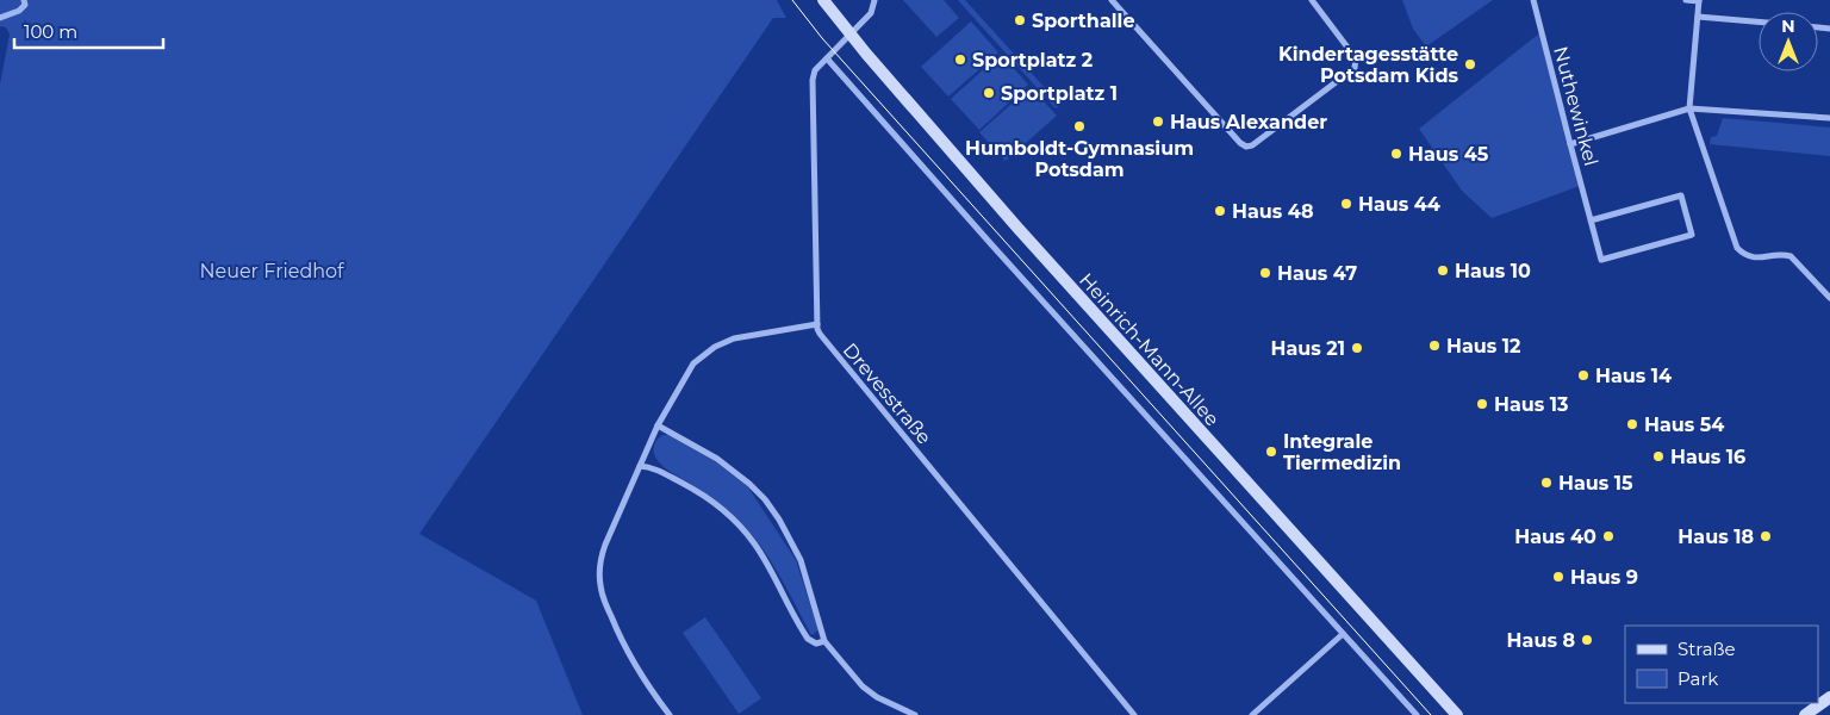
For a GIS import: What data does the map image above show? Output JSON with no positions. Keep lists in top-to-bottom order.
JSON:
{
  "streets": {
    "main road": ["Heinrich-Mann-Allee"],
    "street": ["Nuthewinkel", "Drevesstraße"]
  },
  "parks": ["Neuer Friedhof"],
  "places": [
    "Sporthalle",
    "Sportplatz 2",
    "Kindertagesstätte Potsdam Kids",
    "Sportplatz 1",
    "Haus Alexander",
    "Humboldt-Gymnasium Potsdam",
    "Haus 45",
    "Haus 44",
    "Haus 48",
    "Haus 10",
    "Haus 47",
    "Haus 12",
    "Haus 21",
    "Haus 14",
    "Haus 13",
    "Haus 54",
    "Integrale Tiermedizin",
    "Haus 16",
    "Haus 15",
    "Haus 40",
    "Haus 18",
    "Haus 9",
    "Haus 8"
  ],
  "legend": ["Straße", "Park"],
  "scale_bar": "100 m",
  "north": "top"
}
